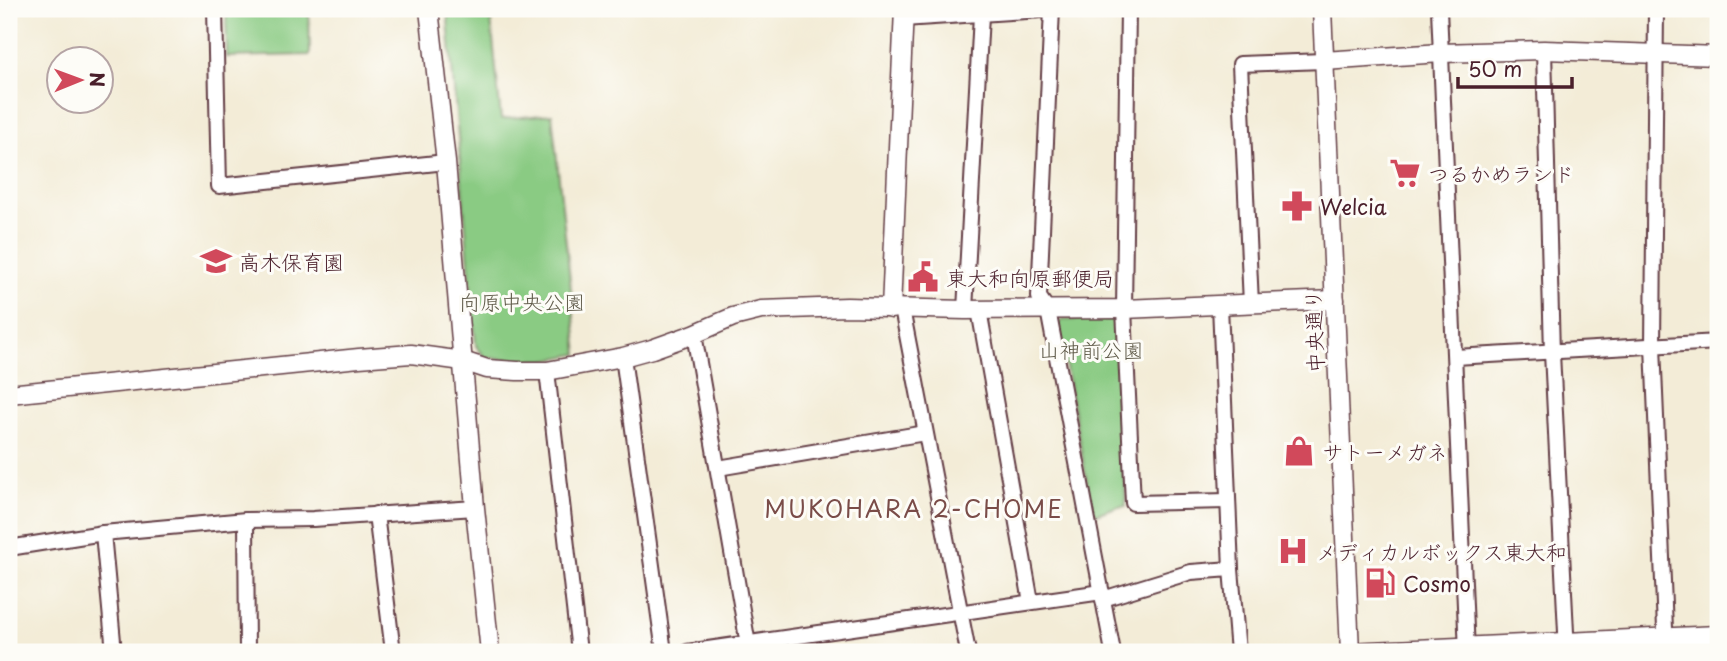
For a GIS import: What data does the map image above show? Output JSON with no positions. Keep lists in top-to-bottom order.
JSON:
{
  "streets": {
    "street": ["中央通り"]
  },
  "districts": ["MUKOHARA 2-CHOME"],
  "parks": ["向原中央公園", "山神前公園"],
  "places": {
    "supermarket": ["つるかめランド"],
    "pharmacy": ["Welcia"],
    "school or university": ["高木保育園"],
    "public building": ["東大和向原郵便局"],
    "shop": ["サトーメガネ"],
    "hospital": ["メディカルボックス東大和"],
    "fuel station": ["Cosmo"]
  },
  "scale_bar": "50 m",
  "north": "right"
}
